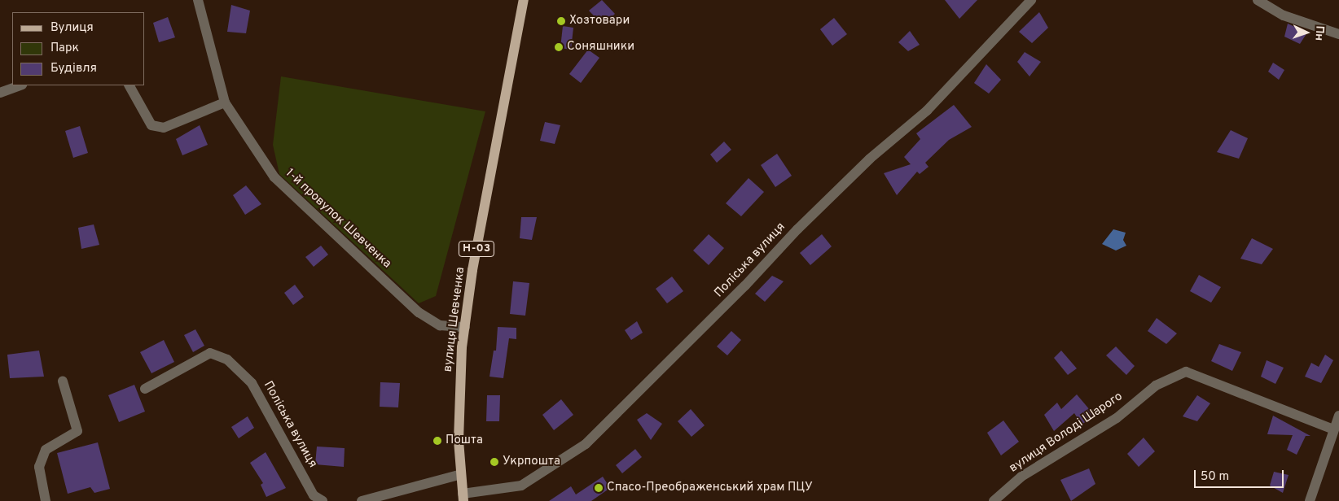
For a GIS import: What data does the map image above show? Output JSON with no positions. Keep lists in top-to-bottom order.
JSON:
{
  "streets": {
    "main road": ["Н-03", "вулиця Шевченка"],
    "street": ["1-й провулок Шевченка", "Поліська вулиця", "вулиця Володі Шарого"]
  },
  "crossings": [
    ["1-й провулок Шевченка", "вулиця Шевченка"],
    ["Поліська вулиця", "вулиця Шевченка"]
  ],
  "places": [
    "Хозтовари",
    "Соняшники",
    "Пошта",
    "Укрпошта",
    "Спасо-Преображенський храм ПЦУ"
  ],
  "legend": ["Вулиця", "Парк", "Будівля"],
  "scale_bar": "50 m",
  "north": "right"
}
